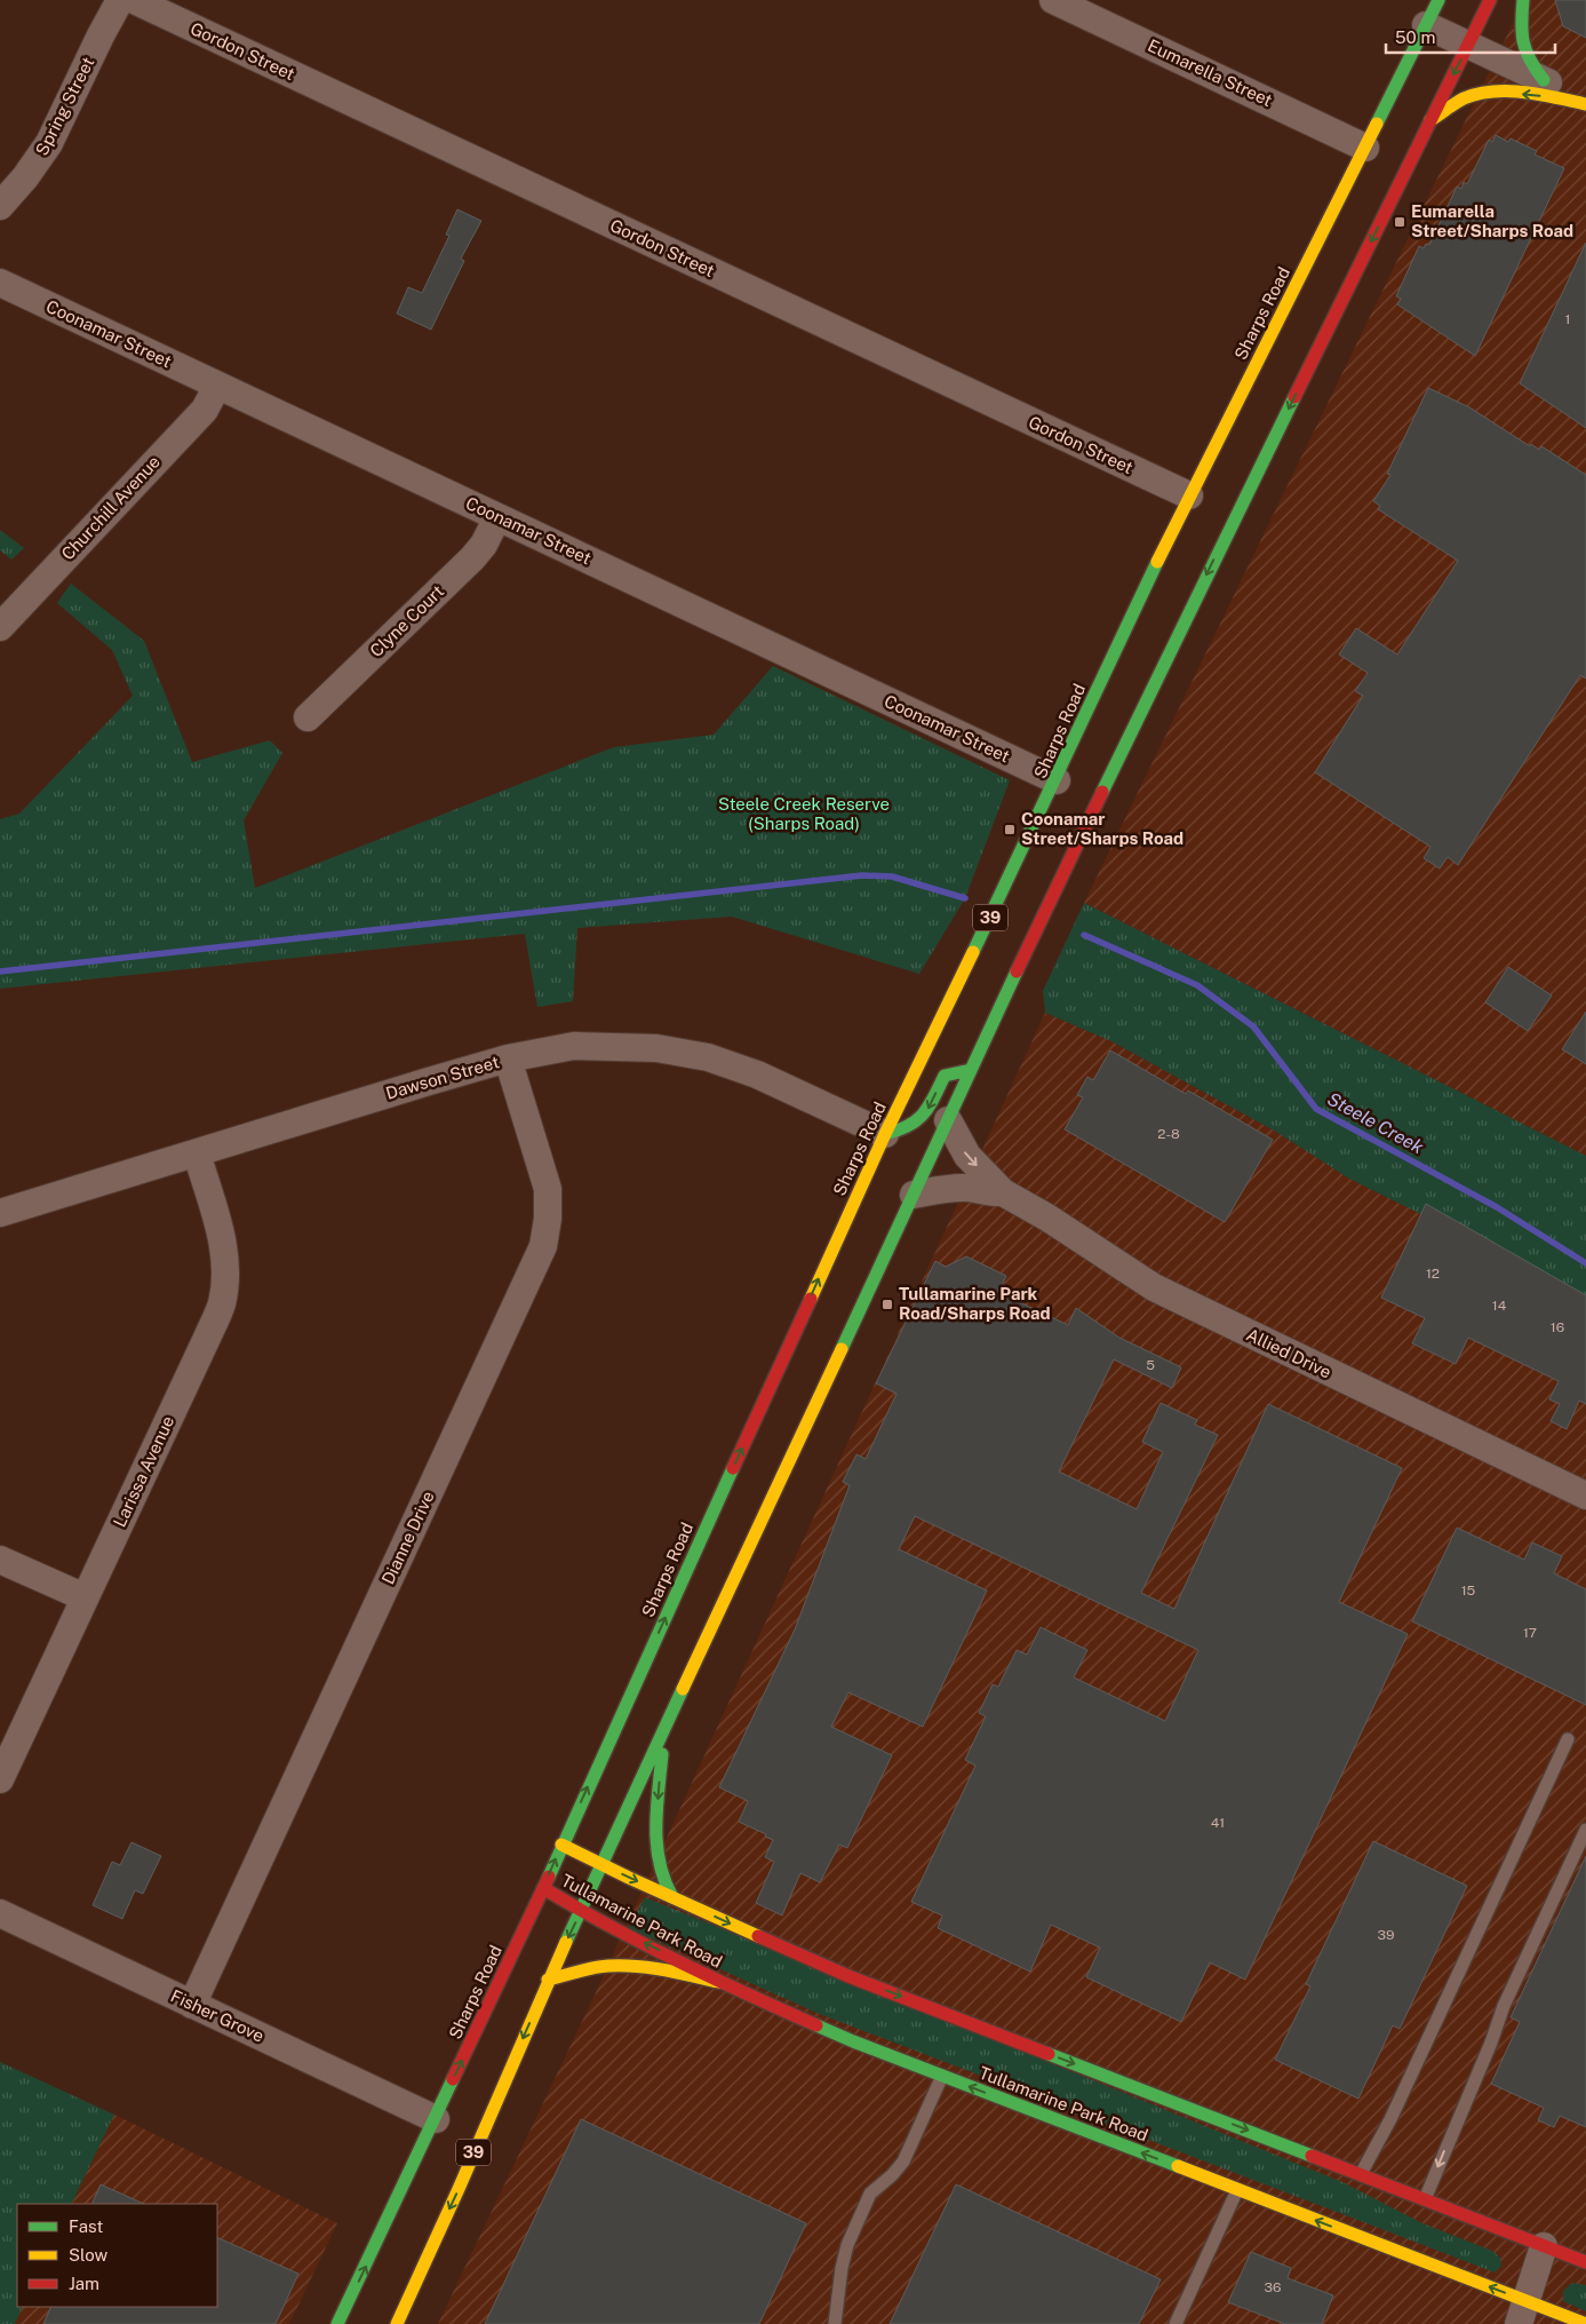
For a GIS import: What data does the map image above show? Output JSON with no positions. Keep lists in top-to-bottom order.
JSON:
{
  "streets": {
    "main road": ["Sharps Road", "39", "Tullamarine Park Road"],
    "street": [
      "Gordon Street",
      "Eumarella Street",
      "Spring Street",
      "Coonamar Street",
      "Churchill Avenue",
      "Clyne Court",
      "Dawson Street",
      "Allied Drive",
      "Larissa Avenue",
      "Dianne Drive",
      "Fisher Grove"
    ]
  },
  "crossings": [
    ["Gordon Street", "Sharps Road"],
    ["Eumarella Street", "Sharps Road"],
    ["Sharps Road", "Coonamar Street"],
    ["Sharps Road", "Dawson Street"],
    ["Sharps Road", "Tullamarine Park Road"],
    ["Sharps Road", "Fisher Grove"],
    ["Coonamar Street", "Churchill Avenue"],
    ["Coonamar Street", "Clyne Court"],
    ["39", "Allied Drive"],
    ["39", "Tullamarine Park Road"],
    ["Dawson Street", "Larissa Avenue"],
    ["Dawson Street", "Dianne Drive"],
    ["Dianne Drive", "Fisher Grove"]
  ],
  "water": ["Steele Creek"],
  "parks": ["Steele Creek Reserve (Sharps Road)"],
  "places": {
    "transit": ["Eumarella Street/Sharps Road", "Coonamar Street/Sharps Road", "Tullamarine Park Road/Sharps Road"]
  },
  "house_numbers": [
    "1",
    "2-8",
    "12",
    "14",
    "16",
    "5",
    "15",
    "17",
    "41",
    "39",
    "36"
  ],
  "legend": ["Fast", "Slow", "Jam"],
  "scale_bar": "50 m"
}
